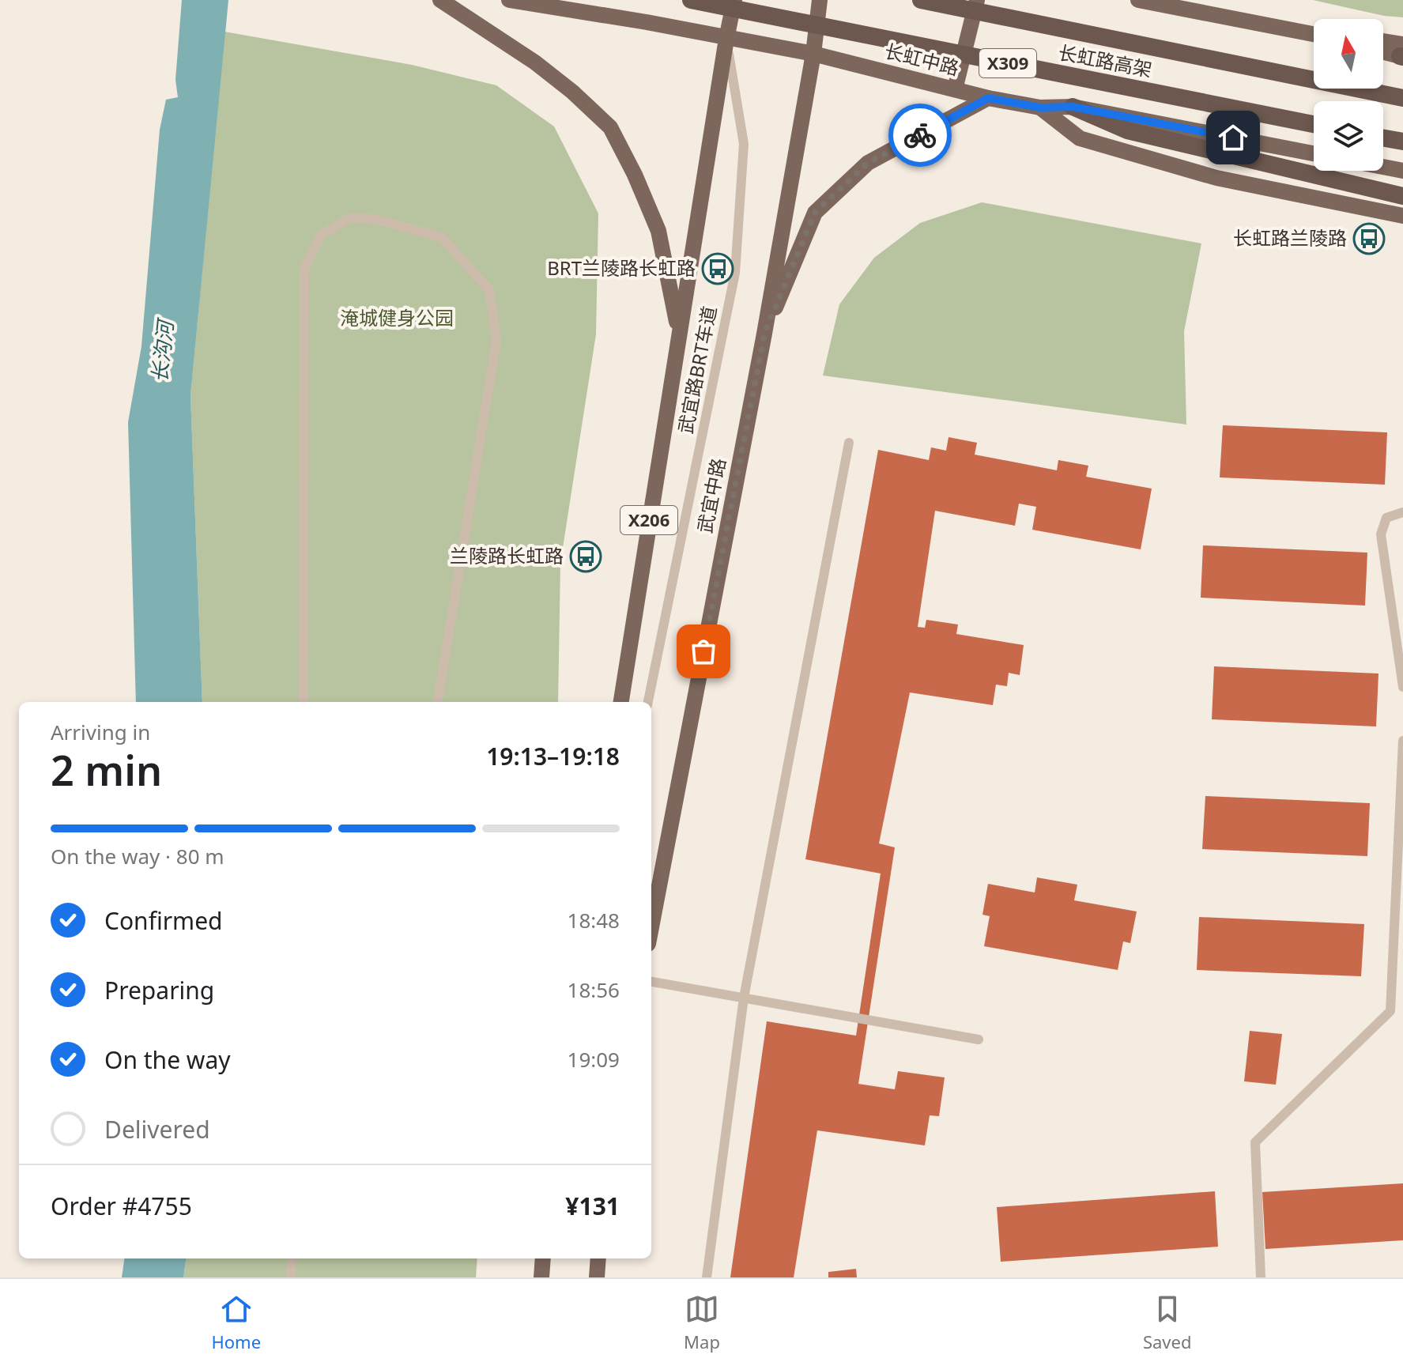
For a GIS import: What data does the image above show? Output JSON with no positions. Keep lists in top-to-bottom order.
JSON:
{
  "streets": {
    "highway": ["长虹路高架", "X309"],
    "main road": ["长虹中路", "武宜中路", "X206"],
    "lane": ["武宜路BRT车道"]
  },
  "crossings": [
    ["长虹中路", "武宜路BRT车道"],
    ["长虹中路", "武宜中路"],
    ["长虹中路", "X206"],
    ["武宜路BRT车道", "X206"]
  ],
  "water": ["长沟河"],
  "parks": ["淹城健身公园"],
  "places": {
    "bus stop": ["长虹路兰陵路", "BRT兰陵路长虹路", "兰陵路长虹路"]
  },
  "north": "top",
  "page": {
    "heading": ["2 min", "Arriving in", "19:13–19:18"],
    "panel": ["Order #4755", "¥131"],
    "bar": "On the way · 80 m",
    "list": [
      ["Confirmed", "18:48"],
      ["Preparing", "18:56"],
      ["On the way", "19:09"],
      "Delivered"
    ],
    "tabs": ["Home", "Map", "Saved"]
  }
}
